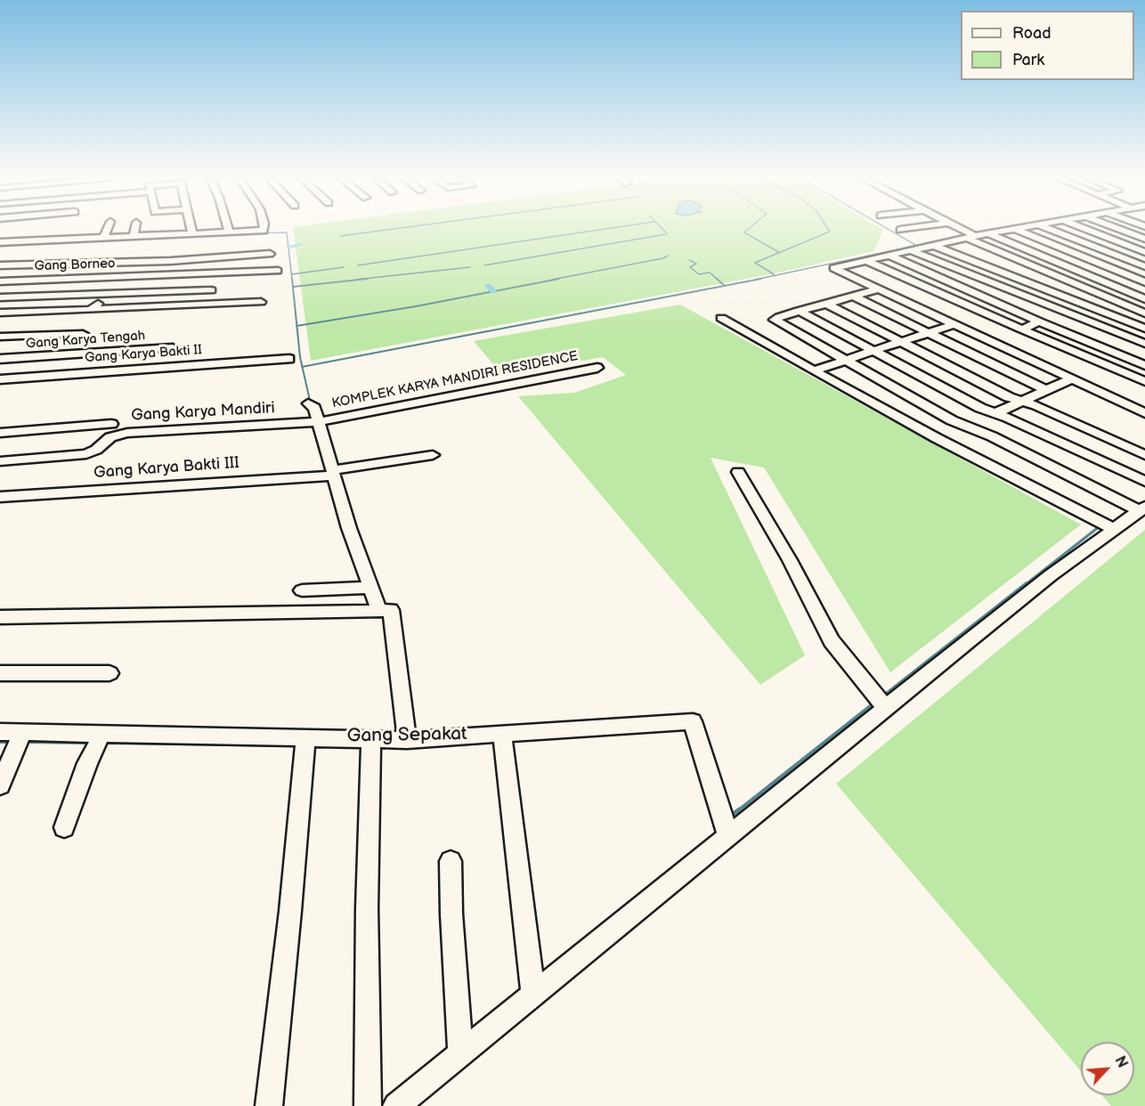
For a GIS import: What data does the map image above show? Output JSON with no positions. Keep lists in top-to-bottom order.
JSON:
{
  "streets": {
    "street": [
      "Gang Borneo",
      "Gang Karya Tengah",
      "Gang Karya Bakti II",
      "KOMPLEK KARYA MANDIRI RESIDENCE",
      "Gang Karya Mandiri",
      "Gang Karya Bakti III",
      "Gang Sepakat"
    ]
  },
  "crossings": [
    ["KOMPLEK KARYA MANDIRI RESIDENCE", "Gang Karya Mandiri"]
  ],
  "legend": ["Road", "Park"],
  "north": "top right"
}
